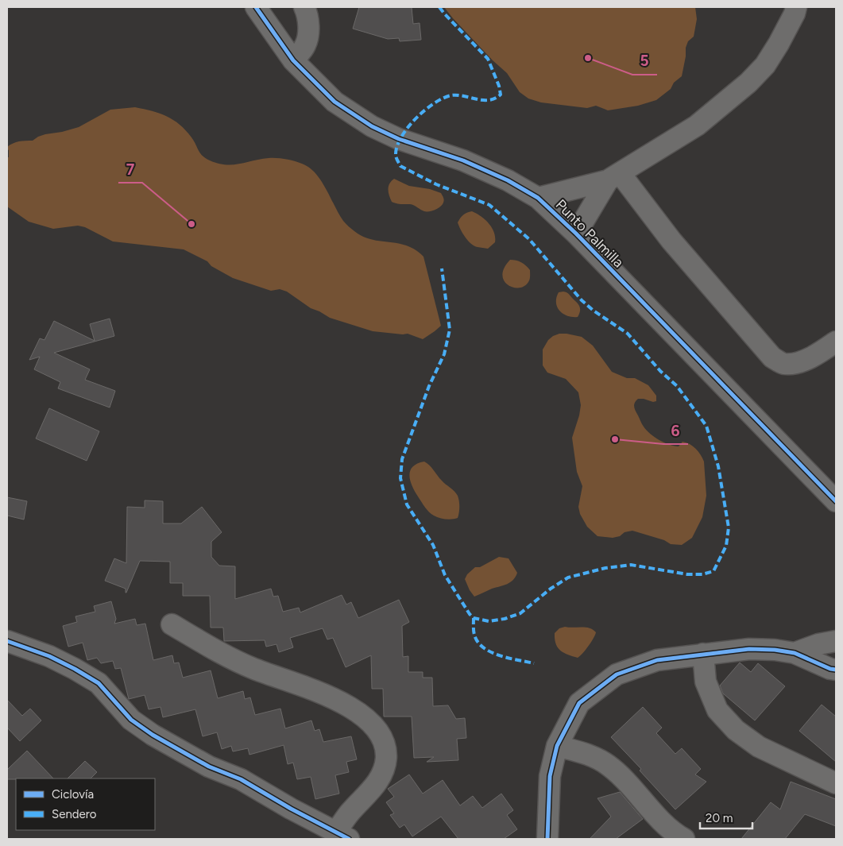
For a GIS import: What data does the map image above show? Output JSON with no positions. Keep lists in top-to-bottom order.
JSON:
{
  "streets": {
    "street": ["Punto Palmilla"]
  },
  "places": ["5", "7", "6"],
  "legend": ["Ciclovía", "Sendero"],
  "scale_bar": "20 m"
}
